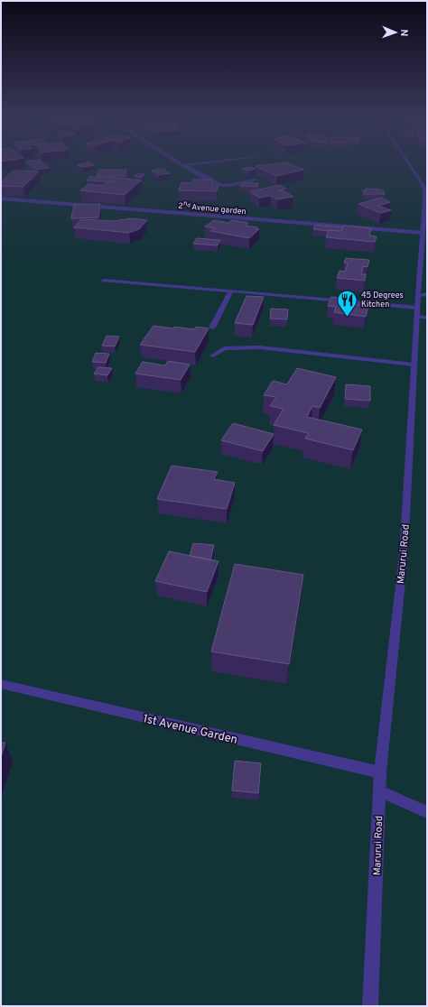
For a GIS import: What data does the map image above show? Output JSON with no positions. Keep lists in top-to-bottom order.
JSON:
{
  "streets": {
    "street": ["2ⁿᵈ Avenue garden", "Marurui Road", "1st Avenue Garden"]
  },
  "crossings": [
    ["2ⁿᵈ Avenue garden", "Marurui Road"],
    ["Marurui Road", "1st Avenue Garden"]
  ],
  "places": {
    "restaurant": ["45 Degrees Kitchen"]
  },
  "north": "right"
}
